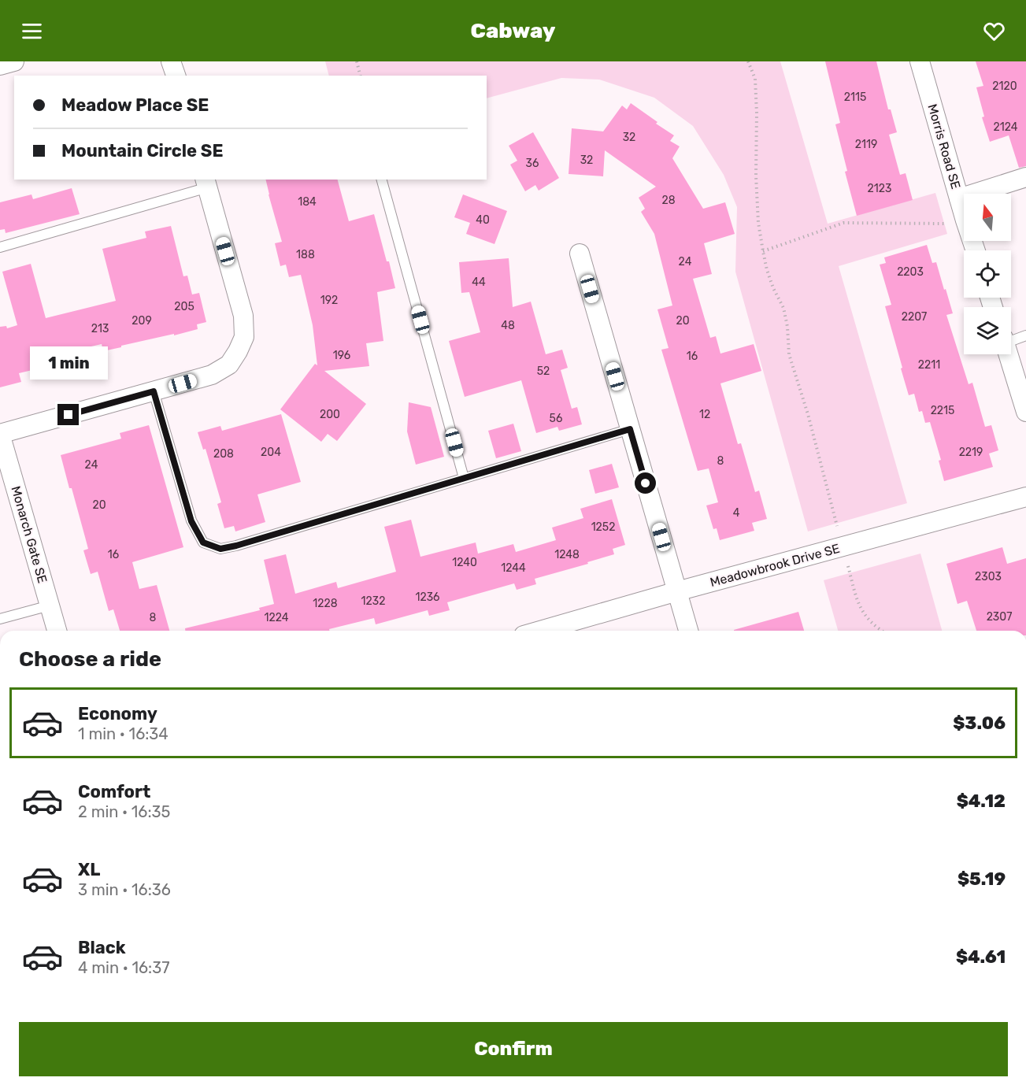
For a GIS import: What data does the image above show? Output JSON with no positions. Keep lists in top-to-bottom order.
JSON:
{
  "streets": {
    "street": ["Morris Road SE", "Monarch Gate SE", "Meadowbrook Drive SE"]
  },
  "house_numbers": [
    "2120",
    "2115",
    "2124",
    "32",
    "2119",
    "32",
    "36",
    "2123",
    "28",
    "184",
    "40",
    "188",
    "24",
    "2203",
    "44",
    "192",
    "205",
    "2207",
    "209",
    "20",
    "48",
    "213",
    "196",
    "16",
    "2211",
    "52",
    "2215",
    "200",
    "12",
    "56",
    "204",
    "2219",
    "208",
    "8",
    "24",
    "20",
    "4",
    "1252",
    "16",
    "1248",
    "1240",
    "1244",
    "2303",
    "1236",
    "1232",
    "1228",
    "2307",
    "8",
    "1224"
  ],
  "north": "top",
  "page": {
    "header": "Cabway",
    "banner": ["Meadow Place SE", "Mountain Circle SE"],
    "bubble": "1 min",
    "heading": "Choose a ride",
    "list": [
      {
        "name": "Economy",
        "note": "1 min · 16:34",
        "value": "$3.06"
      },
      {
        "name": "Comfort",
        "note": "2 min · 16:35",
        "value": "$4.12"
      },
      {
        "name": "XL",
        "note": "3 min · 16:36",
        "value": "$5.19"
      },
      {
        "name": "Black",
        "note": "4 min · 16:37",
        "value": "$4.61"
      }
    ],
    "buttons": "Confirm"
  }
}
